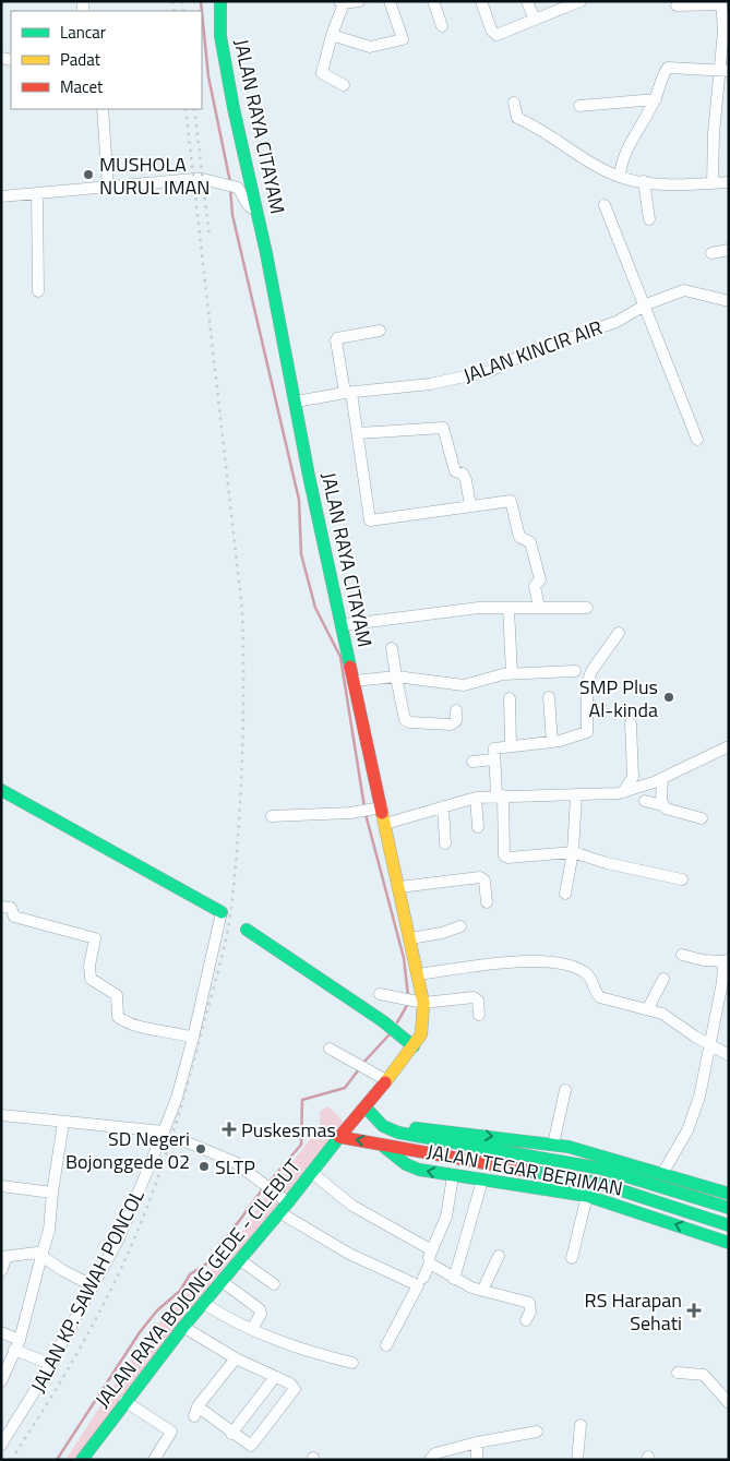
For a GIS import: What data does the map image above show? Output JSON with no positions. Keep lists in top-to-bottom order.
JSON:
{
  "streets": {
    "main road": ["JALAN RAYA CITAYAM", "JALAN TEGAR BERIMAN", "JALAN RAYA BOJONG GEDE - CILEBUT"],
    "street": ["JALAN KINCIR AIR", "JALAN KP. SAWAH PONCOL"]
  },
  "crossings": [
    ["JALAN RAYA CITAYAM", "JALAN KINCIR AIR"],
    ["JALAN RAYA CITAYAM", "JALAN TEGAR BERIMAN"],
    ["JALAN RAYA CITAYAM", "JALAN RAYA BOJONG GEDE - CILEBUT"],
    ["JALAN TEGAR BERIMAN", "JALAN RAYA BOJONG GEDE - CILEBUT"]
  ],
  "places": {
    "other": [
      "MUSHOLA NURUL IMAN",
      "SMP Plus Al-kinda",
      "SD Negeri Bojonggede 02",
      "SLTP"
    ],
    "health": ["Puskesmas", "RS Harapan Sehati"]
  },
  "legend": ["Lancar", "Padat", "Macet"]
}
